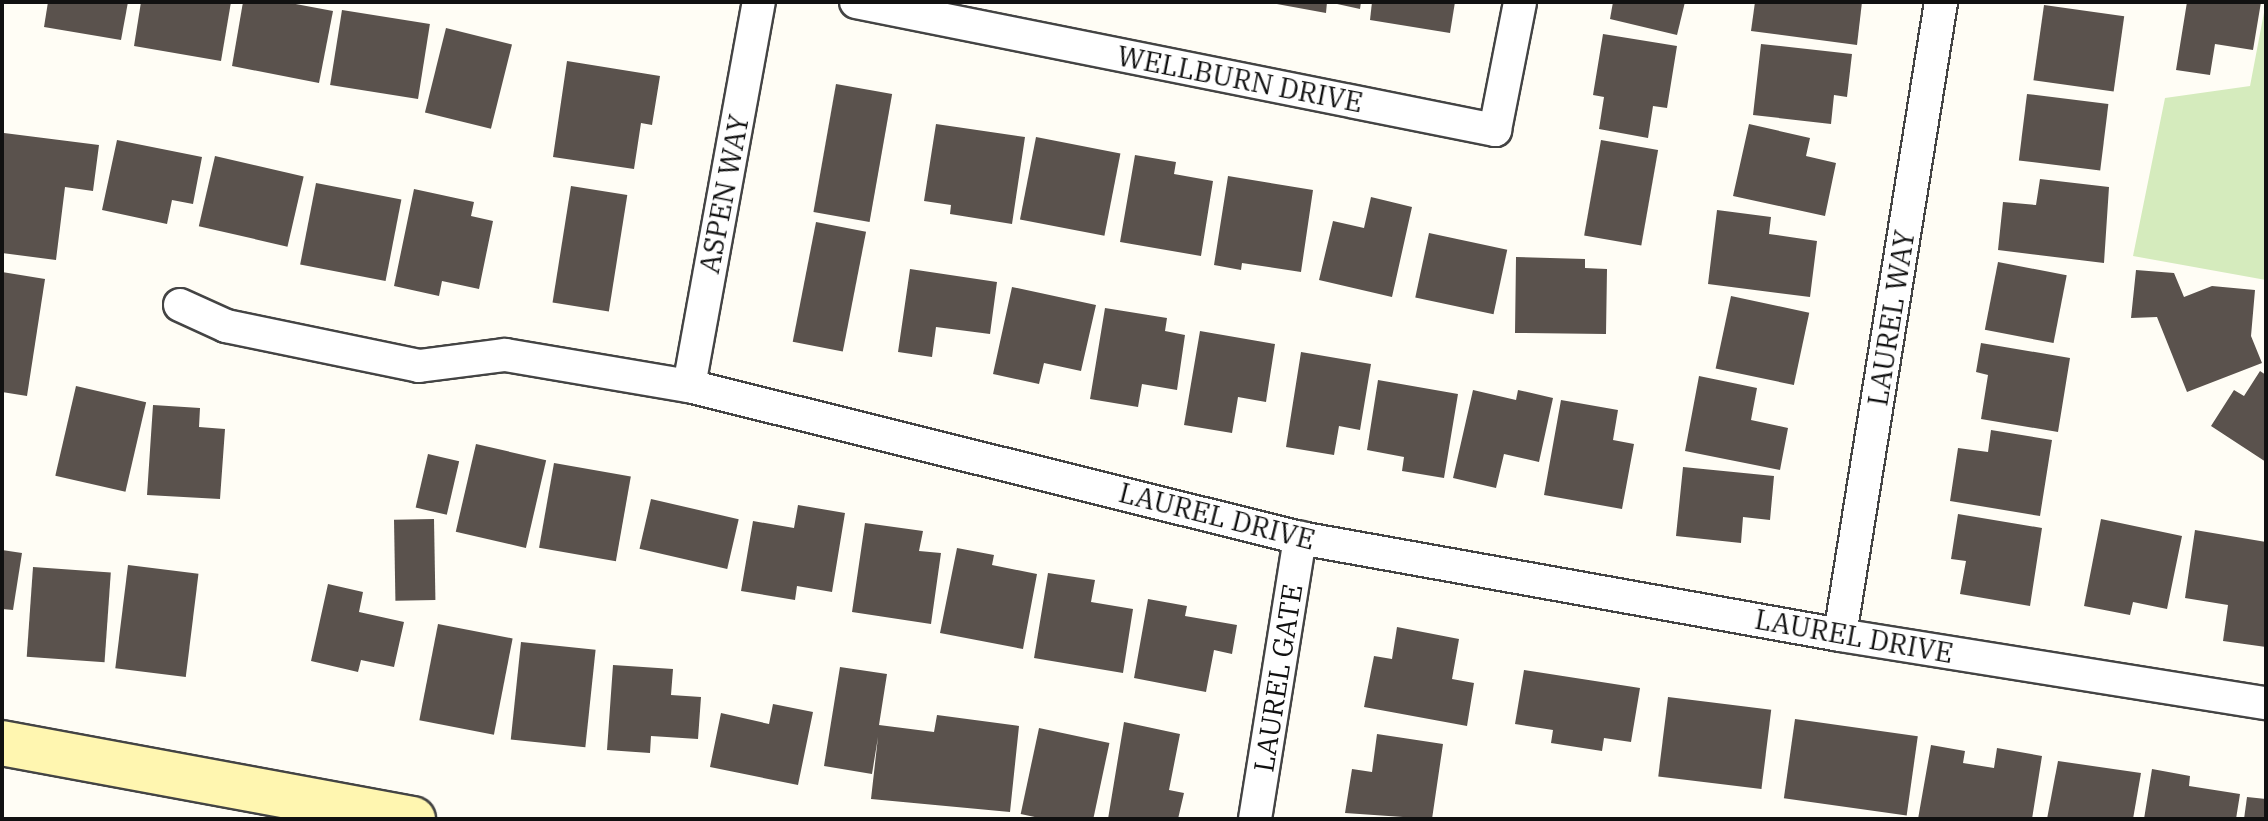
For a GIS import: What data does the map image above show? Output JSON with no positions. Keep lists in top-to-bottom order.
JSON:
{
  "streets": {
    "street": [
      "WELLBURN DRIVE",
      "ASPEN WAY",
      "LAUREL WAY",
      "LAUREL DRIVE",
      "LAUREL GATE"
    ]
  },
  "crossings": [
    ["ASPEN WAY", "LAUREL DRIVE"],
    ["LAUREL WAY", "LAUREL DRIVE"],
    ["LAUREL DRIVE", "LAUREL GATE"]
  ]
}
